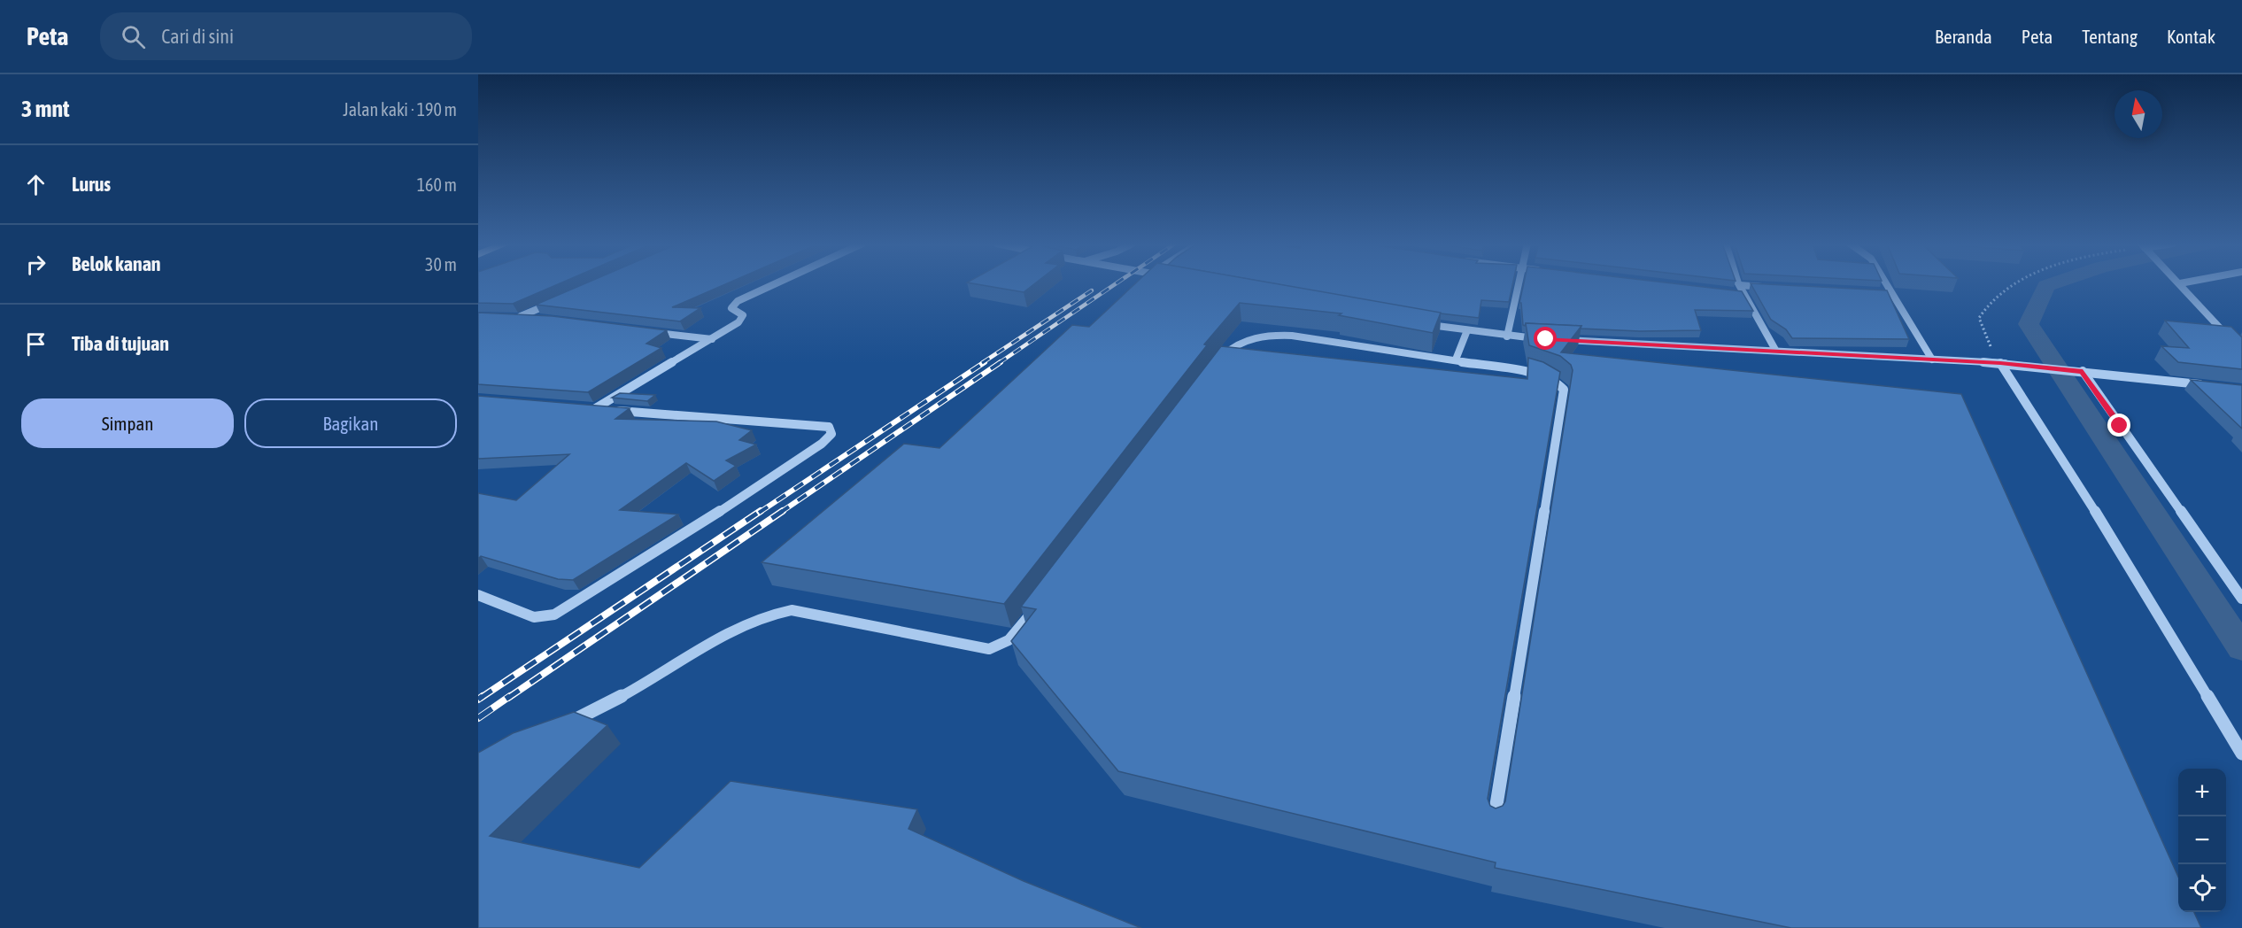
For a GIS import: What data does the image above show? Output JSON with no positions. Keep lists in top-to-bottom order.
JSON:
{
  "north": "top",
  "page": {
    "header": "Peta",
    "search": "Cari di sini",
    "nav": [
      "Beranda",
      "Peta",
      "Tentang",
      "Kontak"
    ],
    "heading": ["3 mnt", "Jalan kaki · 190 m"],
    "list": [
      ["Lurus", "160 m"],
      ["Belok kanan", "30 m"],
      "Tiba di tujuan"
    ],
    "buttons": ["Simpan", "Bagikan"],
    "map_buttons": ["+", "−"]
  }
}
